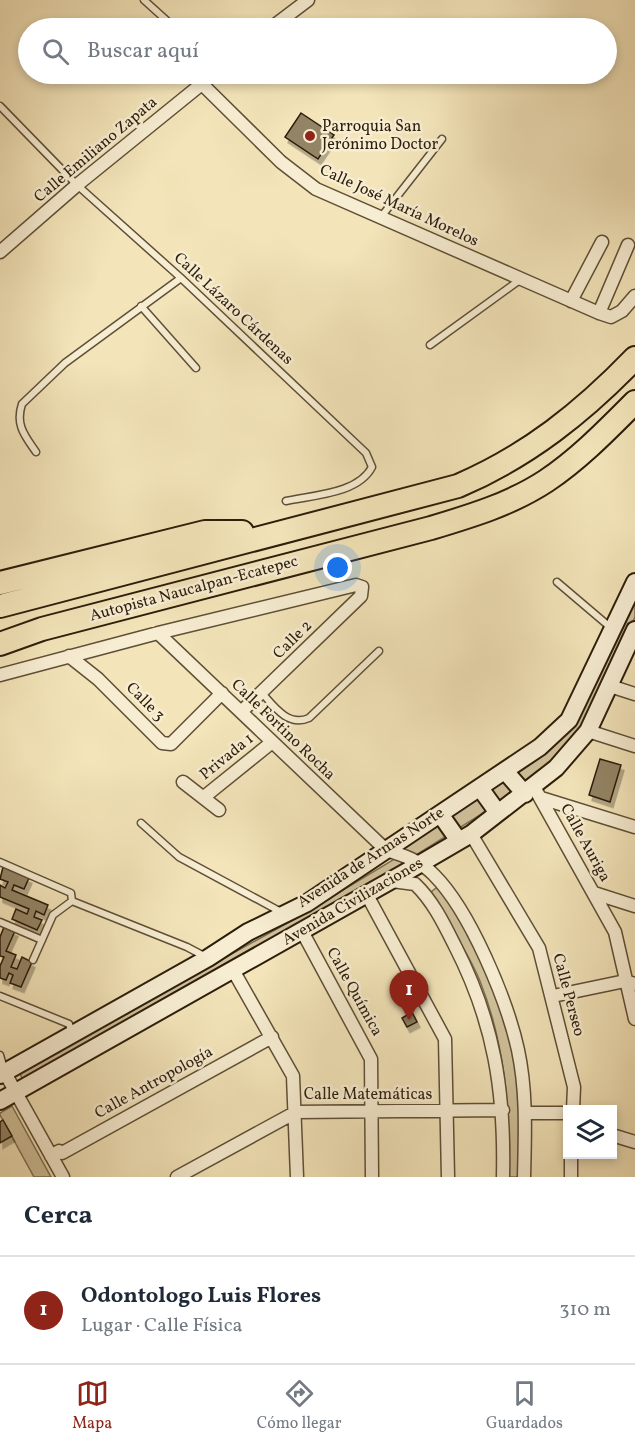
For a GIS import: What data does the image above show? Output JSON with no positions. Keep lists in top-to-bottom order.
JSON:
{
  "streets": {
    "highway": ["Autopista Naucalpan-Ecatepec"],
    "main road": ["Avenida de Armas Norte", "Avenida Civilizaciones"],
    "street": [
      "Calle Emiliano Zapata",
      "Calle José María Morelos",
      "Calle 2",
      "Calle 3",
      "Calle Fortino Rocha",
      "Privada 1",
      "Calle Auriga",
      "Calle Química",
      "Calle Perseo",
      "Calle Antropología",
      "Calle Matemáticas"
    ],
    "lane": ["Calle Lázaro Cárdenas"]
  },
  "crossings": [
    ["Calle Emiliano Zapata", "Calle José María Morelos"],
    ["Calle Emiliano Zapata", "Calle Lázaro Cárdenas"],
    ["Calle 2", "Calle Fortino Rocha"],
    ["Calle 3", "Calle Fortino Rocha"],
    ["Calle Fortino Rocha", "Privada 1"],
    ["Calle Fortino Rocha", "Avenida de Armas Norte"],
    ["Calle Auriga", "Avenida Civilizaciones"],
    ["Avenida Civilizaciones", "Calle Química"],
    ["Avenida Civilizaciones", "Calle Perseo"],
    ["Calle Química", "Calle Matemáticas"]
  ],
  "places": ["Parroquia San Jerónimo Doctor"],
  "page": {
    "search": "Buscar aquí",
    "pins": "1",
    "heading": "Cerca",
    "list": [
      {
        "mark": "1",
        "name": "Odontologo Luis Flores",
        "note": "Lugar · Calle Física",
        "value": "310 m"
      }
    ],
    "nav": ["Mapa", "Cómo llegar", "Guardados"]
  }
}
